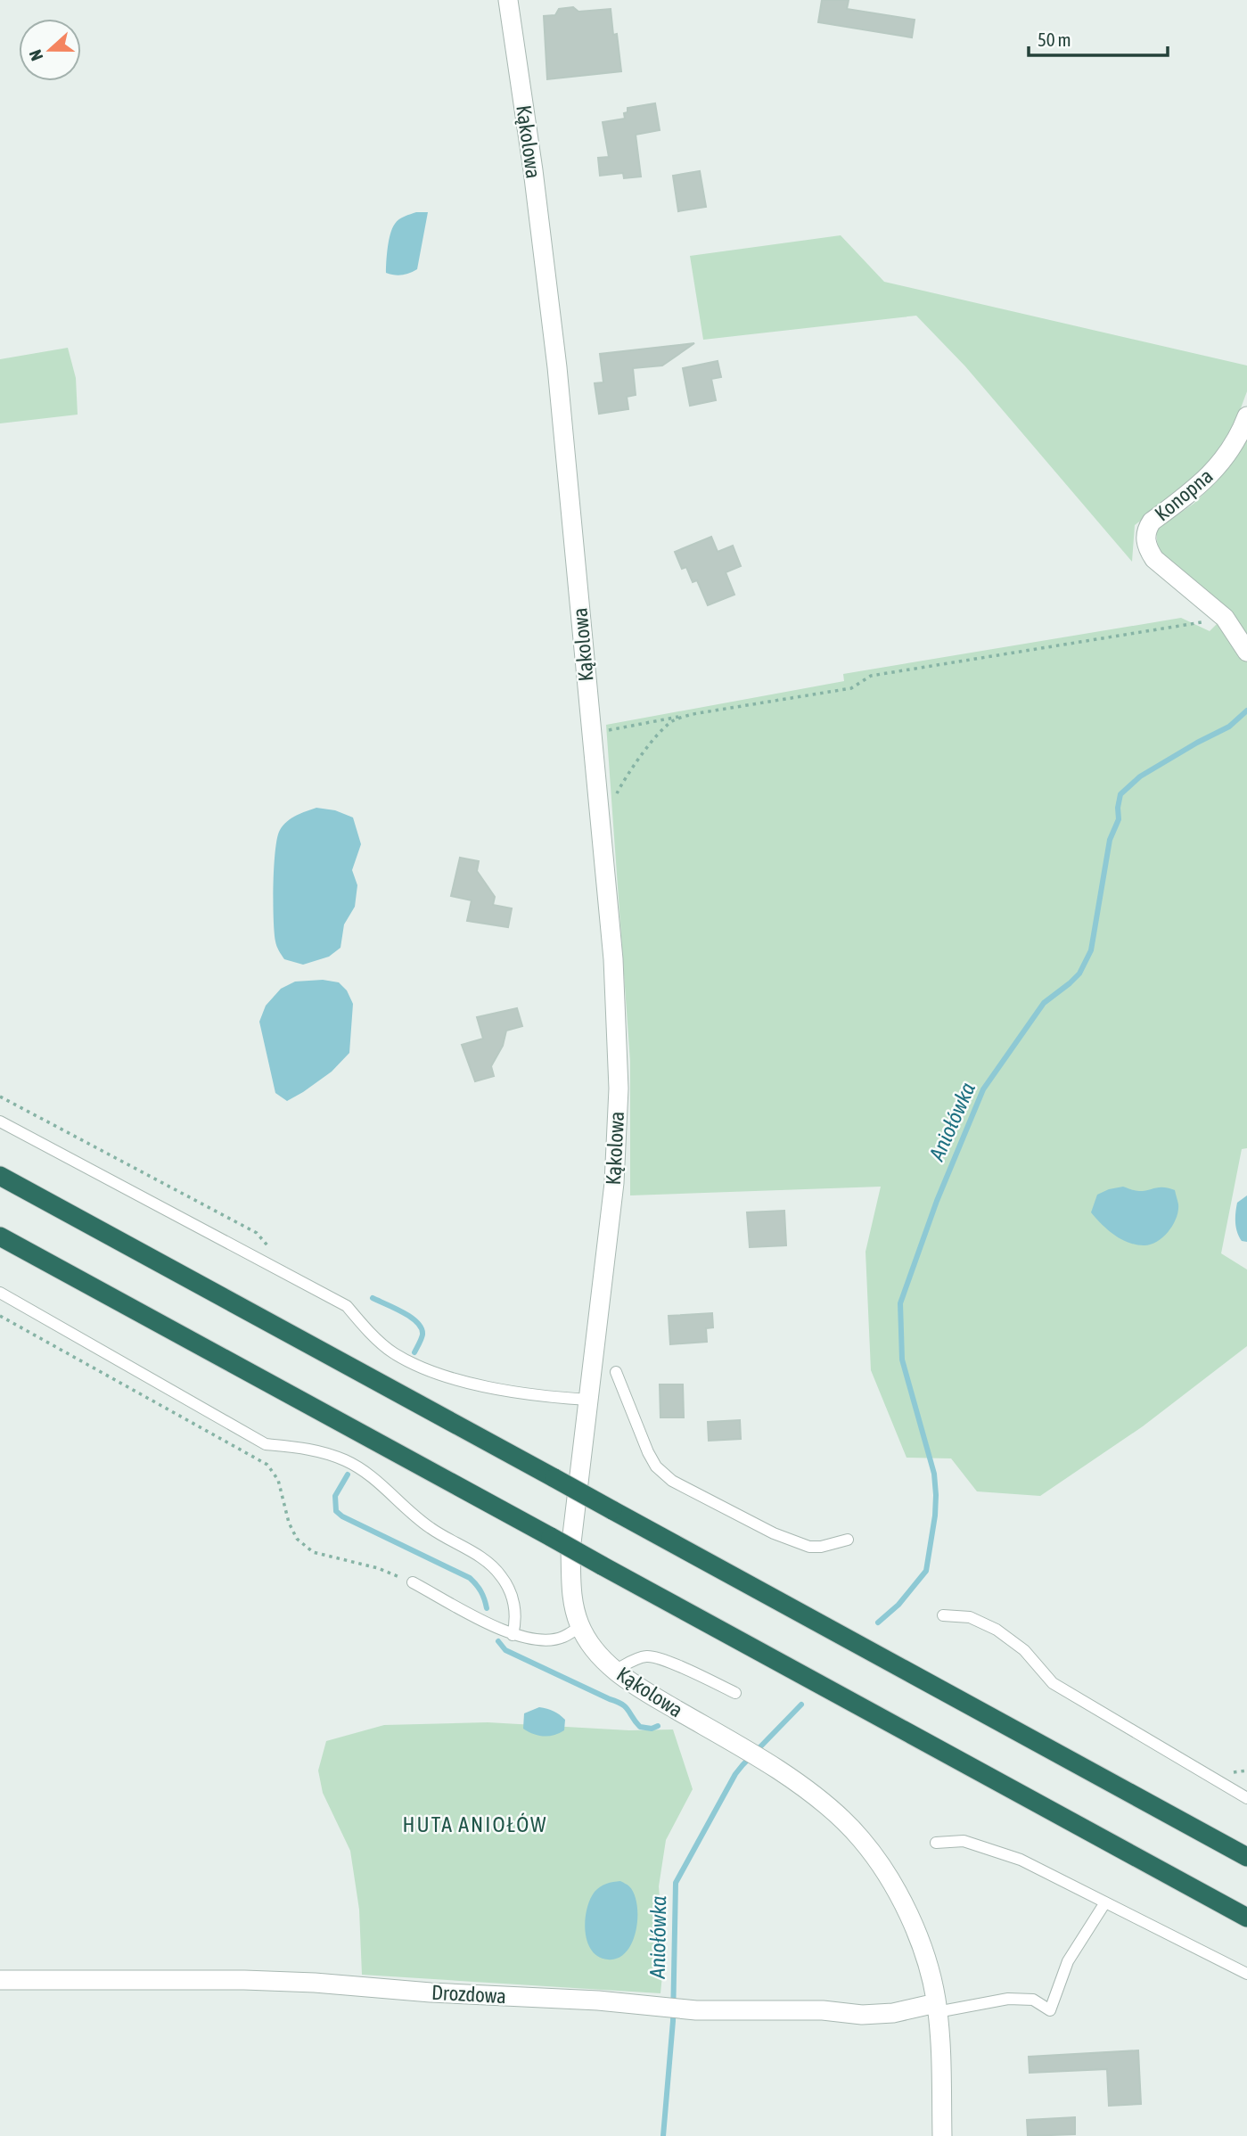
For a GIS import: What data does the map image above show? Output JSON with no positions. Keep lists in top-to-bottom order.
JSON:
{
  "streets": {
    "street": ["Kąkolowa", "Konopna", "Drozdowa"]
  },
  "crossings": [
    ["Kąkolowa", "Drozdowa"]
  ],
  "districts": ["HUTA ANIOŁÓW"],
  "water": ["Aniołówka"],
  "scale_bar": "50 m",
  "north": "left"
}
